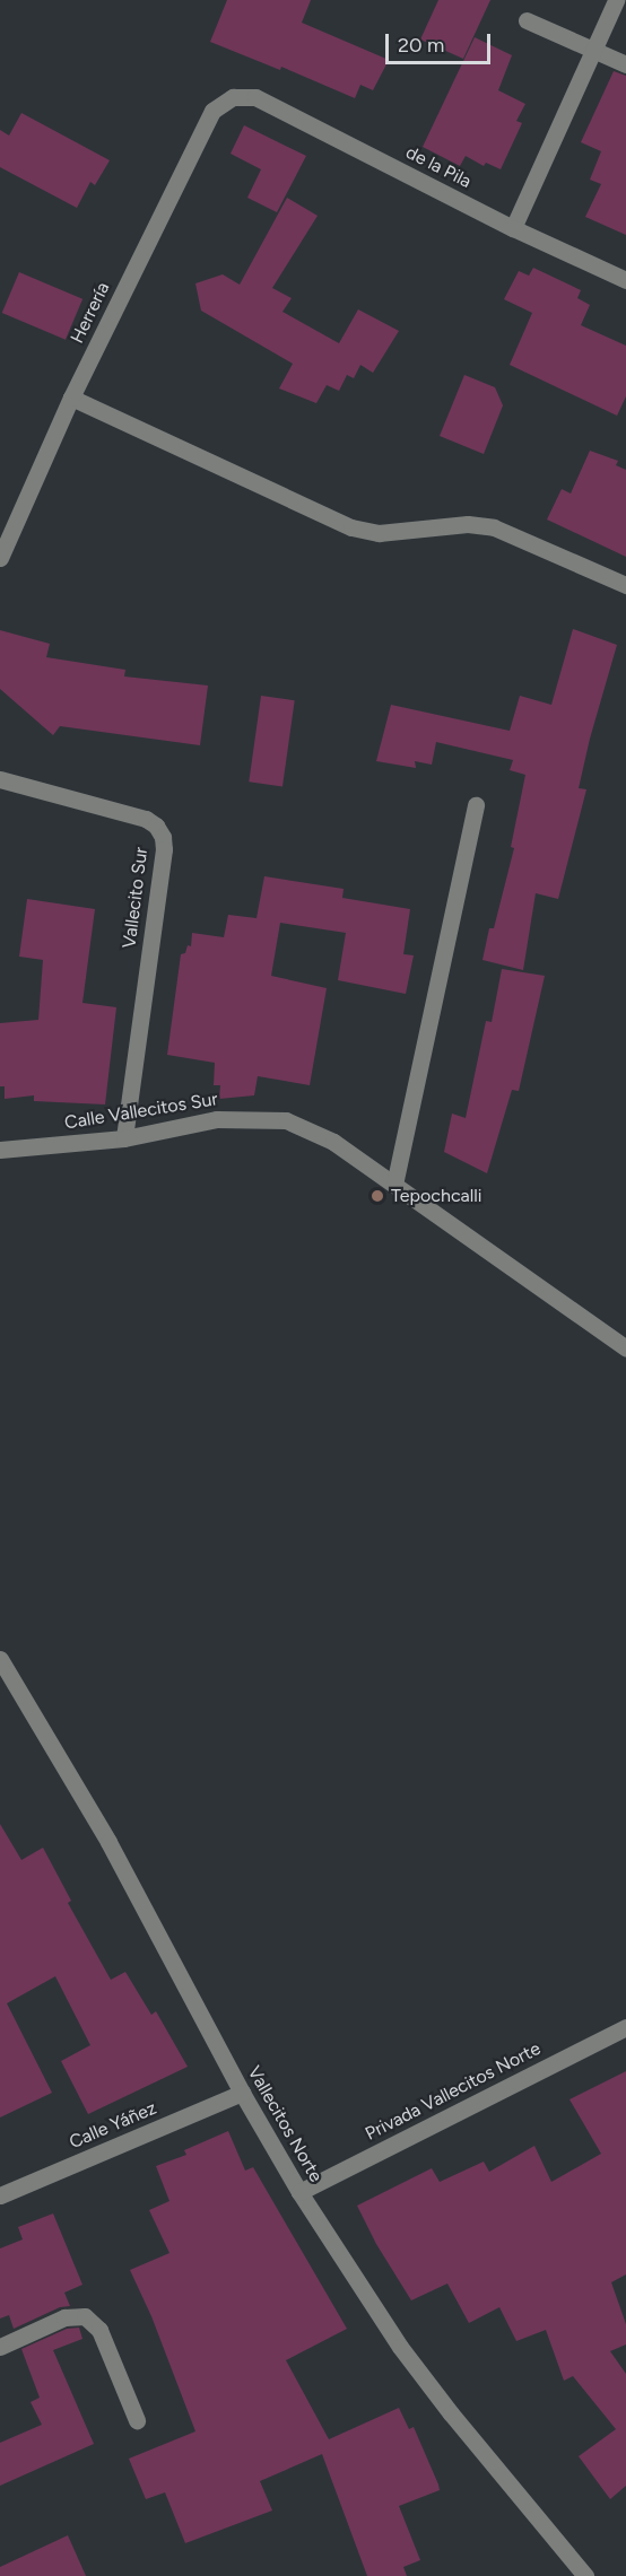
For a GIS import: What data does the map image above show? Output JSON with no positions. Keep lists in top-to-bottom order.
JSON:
{
  "streets": {
    "street": [
      "de la Pila",
      "Herrería",
      "Vallecito Sur",
      "Calle Vallecitos Sur",
      "Privada Vallecitos Norte",
      "Vallecitos Norte",
      "Calle Yáñez"
    ]
  },
  "crossings": [
    ["de la Pila", "Herrería"],
    ["Vallecito Sur", "Calle Vallecitos Sur"],
    ["Privada Vallecitos Norte", "Vallecitos Norte"],
    ["Vallecitos Norte", "Calle Yáñez"]
  ],
  "places": ["Tepochcalli"],
  "scale_bar": "20 m"
}
